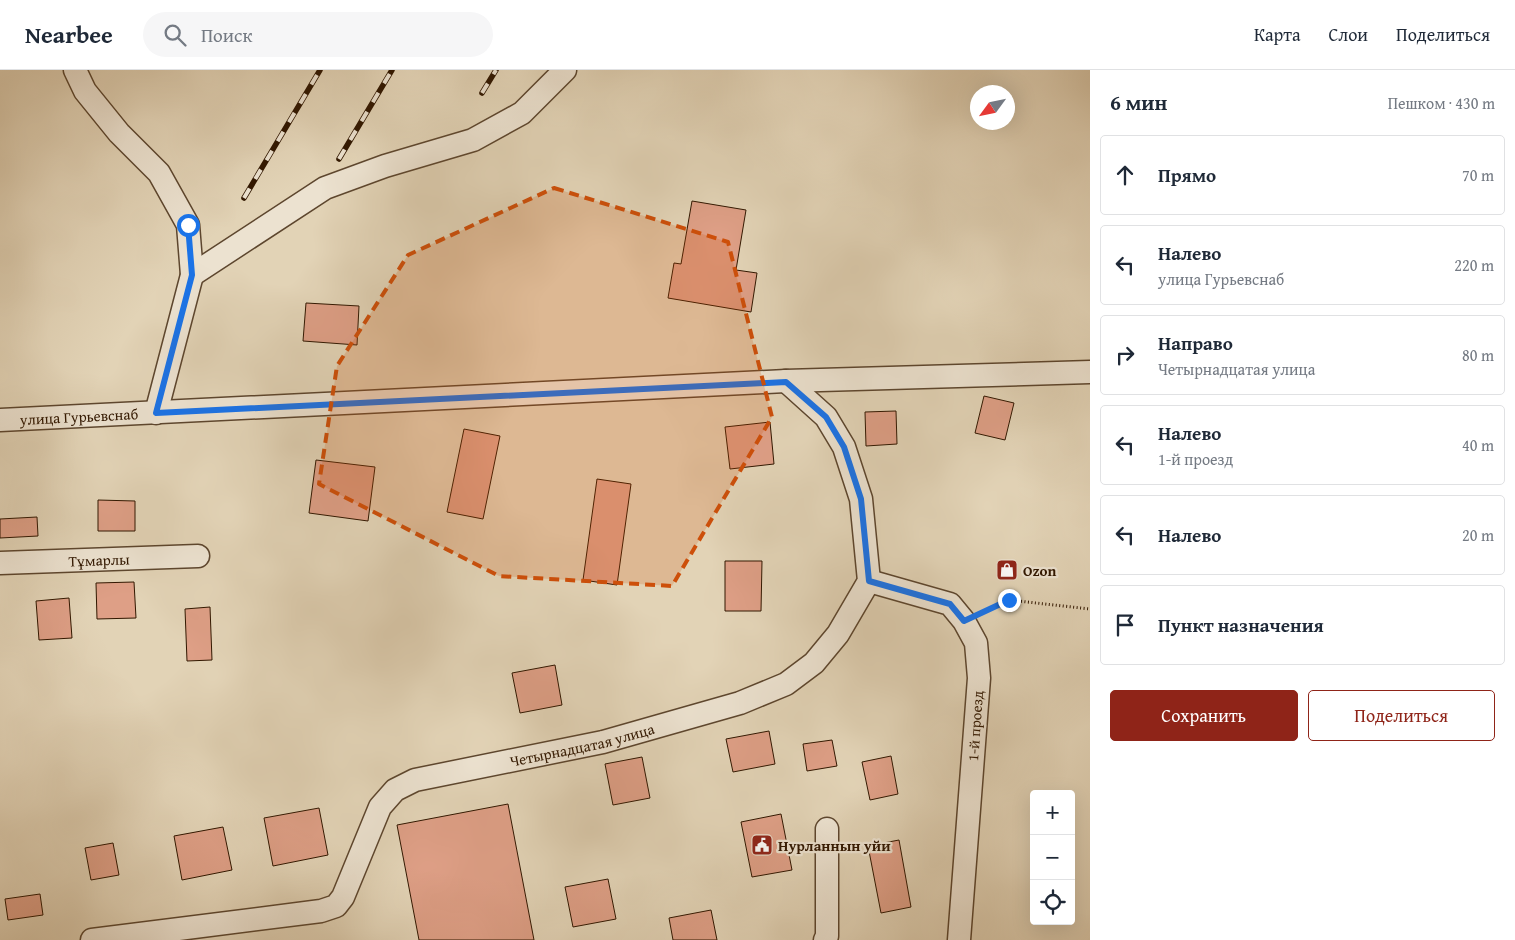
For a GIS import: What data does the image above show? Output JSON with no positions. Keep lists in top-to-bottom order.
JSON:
{
  "streets": {
    "street": [
      "улица Гурьевснаб",
      "Тұмарлы",
      "1-й проезд",
      "Четырнадцатая улица"
    ]
  },
  "crossings": [
    ["1-й проезд", "Четырнадцатая улица"]
  ],
  "places": {
    "shop": ["Ozon"],
    "public building": ["Нурланнын уйи"]
  },
  "north": "bottom left",
  "page": {
    "header": "Nearbee",
    "search": "Поиск",
    "nav": ["Карта", "Слои", "Поделиться"],
    "heading": ["6 мин", "Пешком · 430 m"],
    "list": [
      ["Прямо", "70 m"],
      ["Налево", "улица Гурьевснаб", "220 m"],
      ["Направо", "Четырнадцатая улица", "80 m"],
      ["Налево", "1-й проезд", "40 m"],
      ["Налево", "20 m"],
      "Пункт назначения"
    ],
    "buttons": ["Сохранить", "Поделиться"],
    "map_buttons": ["+", "−"]
  }
}
